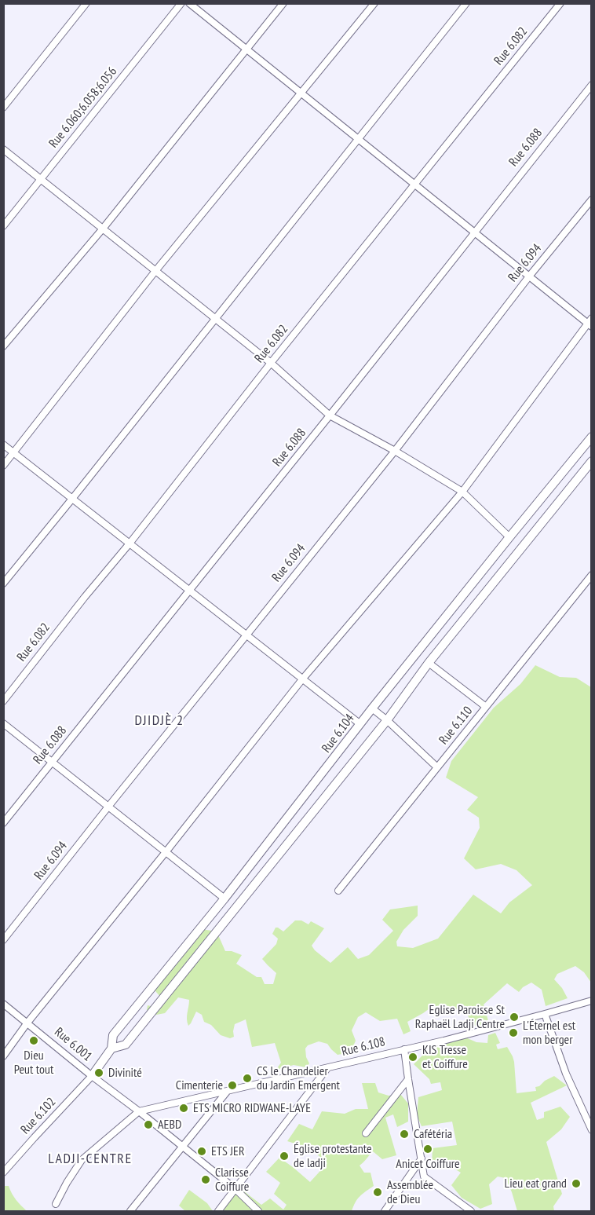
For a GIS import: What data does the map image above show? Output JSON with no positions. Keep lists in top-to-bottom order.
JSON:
{
  "streets": {
    "street": [
      "Rue 6.082",
      "Rue 6.060;6.058;6.056",
      "Rue 6.088",
      "Rue 6.094",
      "Rue 6.110",
      "Rue 6.104",
      "Rue 6.001",
      "Rue 6.108",
      "Rue 6.102"
    ]
  },
  "crossings": [
    ["Rue 6.104", "Rue 6.001"],
    ["Rue 6.104", "Rue 6.102"],
    ["Rue 6.001", "Rue 6.108"],
    ["Rue 6.001", "Rue 6.102"]
  ],
  "districts": ["DJIDJÈ 2", "LADJI-CENTRE"],
  "places": [
    "Eglise Paroisse St Raphaël Ladji Centre",
    "L'Éternel est mon berger",
    "Dieu Peut tout",
    "KIS Tresse et Coiffure",
    "Divinité",
    "CS le Chandelier du Jardin Emergent",
    "Cimenterie",
    "ETS MICRO RIDWANE-LAYE",
    "AEBD",
    "Cafétéria",
    "Anicet Coiffure",
    "ETS JER",
    "Église protestante de ladji",
    "Clarisse Coiffure",
    "Lieu eat grand",
    "Assemblée de Dieu"
  ]
}
